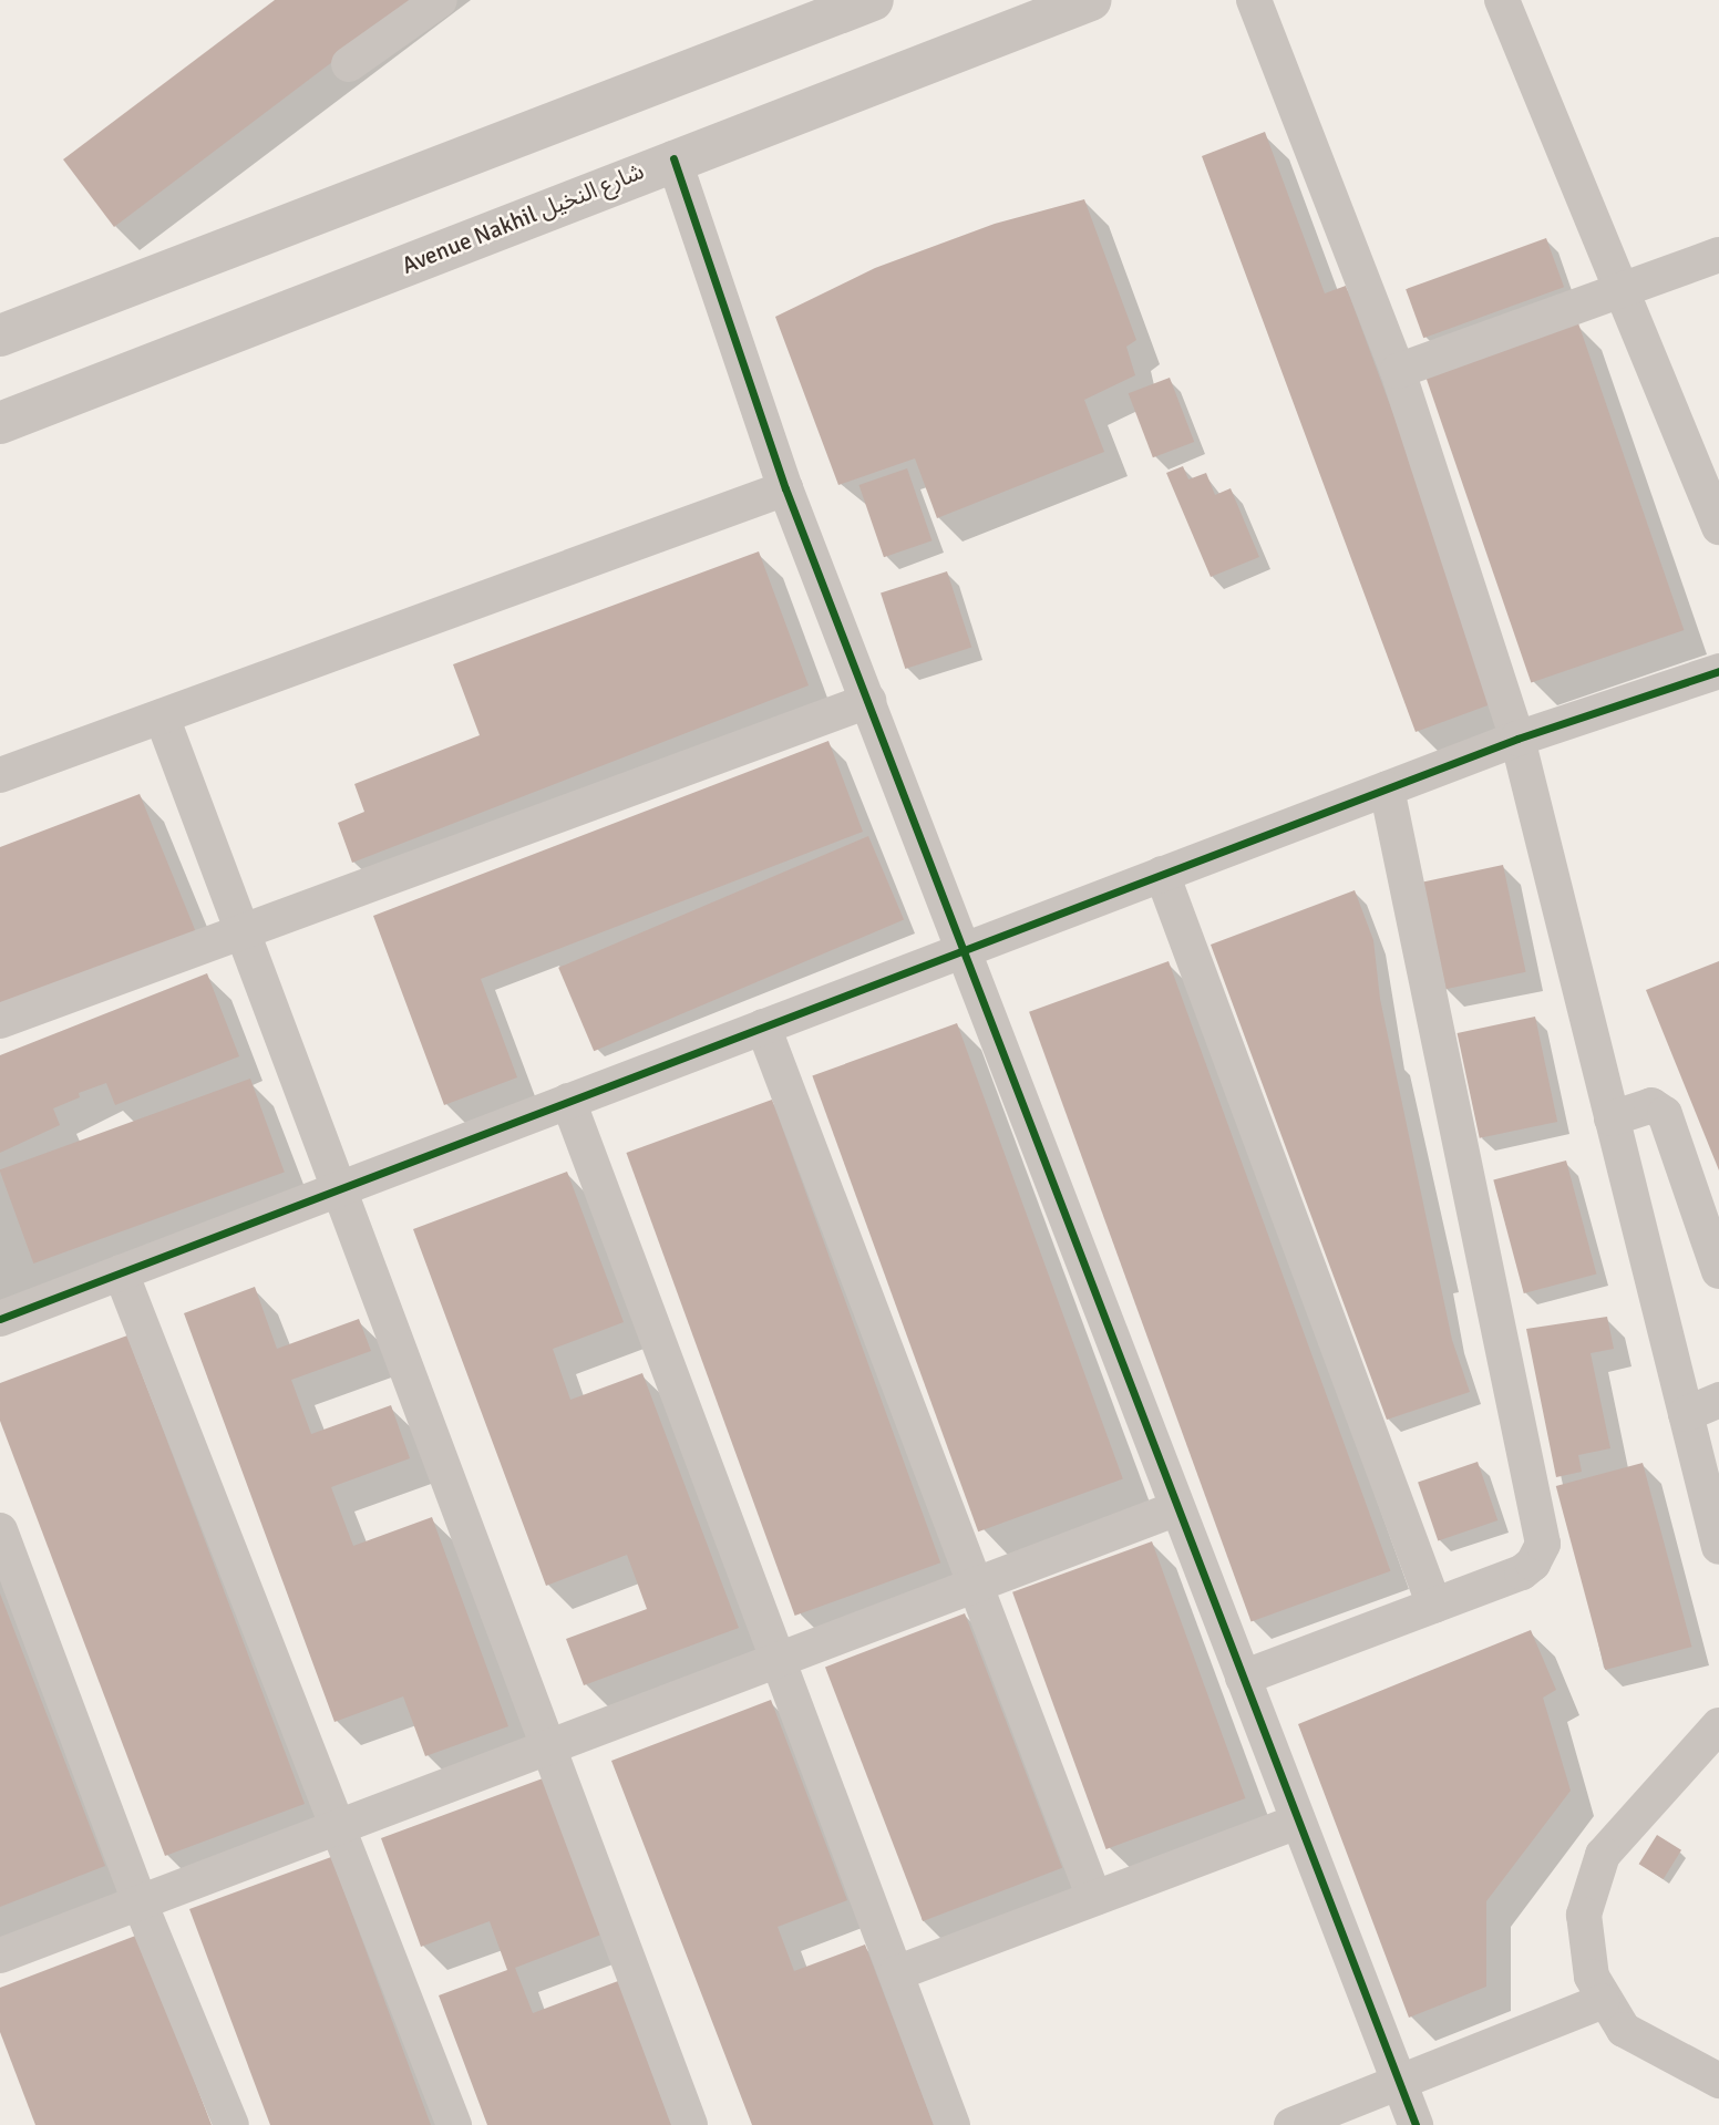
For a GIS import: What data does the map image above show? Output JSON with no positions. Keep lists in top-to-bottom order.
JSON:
{
  "streets": {
    "street": ["Avenue Nakhil شارع النخيل"]
  }
}
